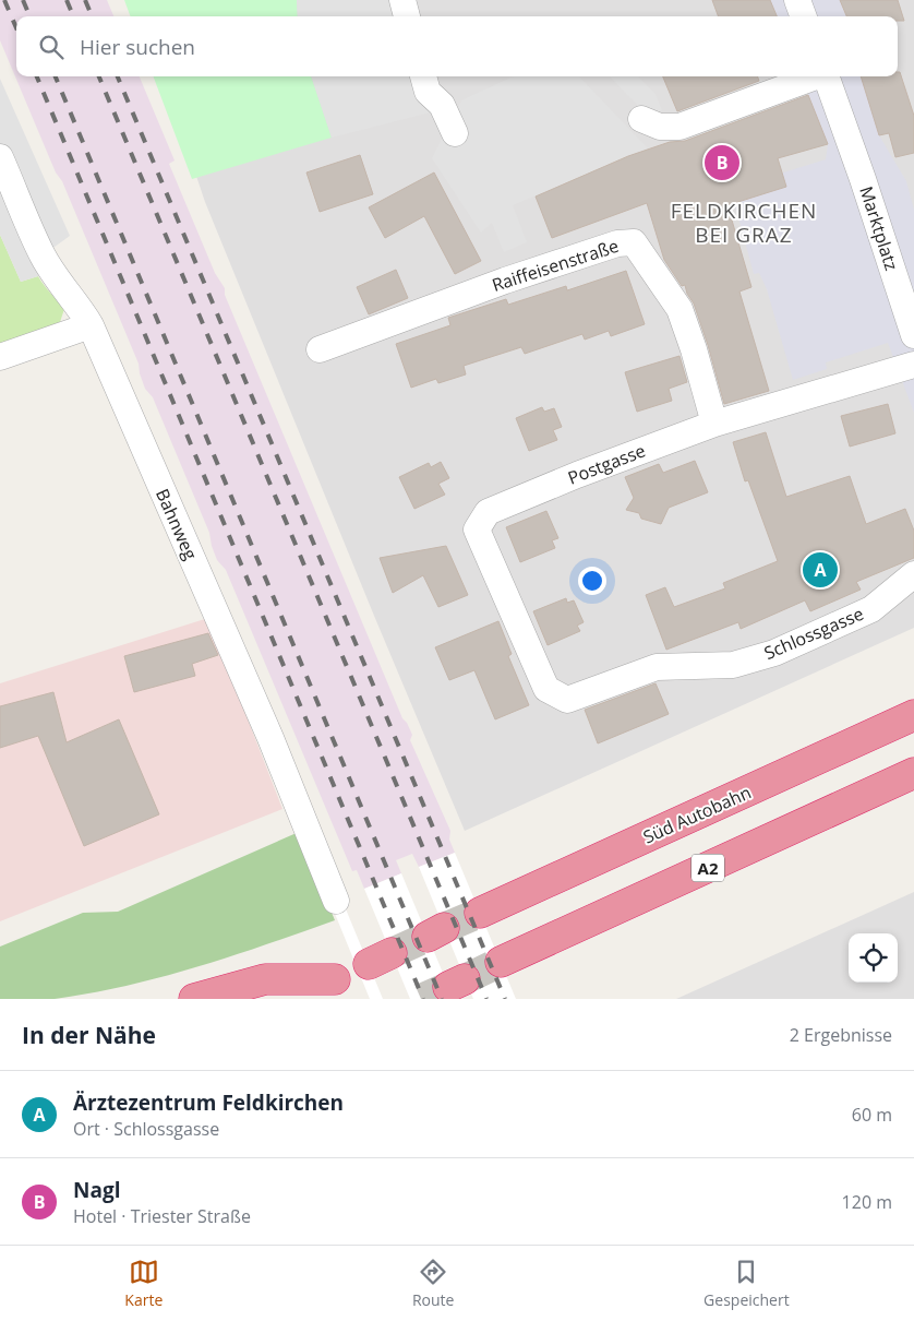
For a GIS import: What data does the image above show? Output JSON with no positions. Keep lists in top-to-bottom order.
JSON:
{
  "streets": {
    "highway": ["Süd Autobahn", "A2"],
    "street": [
      "Marktplatz",
      "Raiffeisenstraße",
      "Postgasse",
      "Bahnweg",
      "Schlossgasse"
    ]
  },
  "crossings": [
    ["Raiffeisenstraße", "Postgasse"],
    ["Postgasse", "Schlossgasse"]
  ],
  "districts": ["FELDKIRCHEN BEI GRAZ"],
  "page": {
    "search": "Hier suchen",
    "pins": ["B", "A"],
    "heading": ["In der Nähe", "2 Ergebnisse"],
    "list": [
      {
        "mark": "A",
        "name": "Ärztezentrum Feldkirchen",
        "note": "Ort · Schlossgasse",
        "value": "60 m"
      },
      {
        "mark": "B",
        "name": "Nagl",
        "note": "Hotel · Triester Straße",
        "value": "120 m"
      }
    ],
    "nav": ["Karte", "Route", "Gespeichert"]
  }
}
